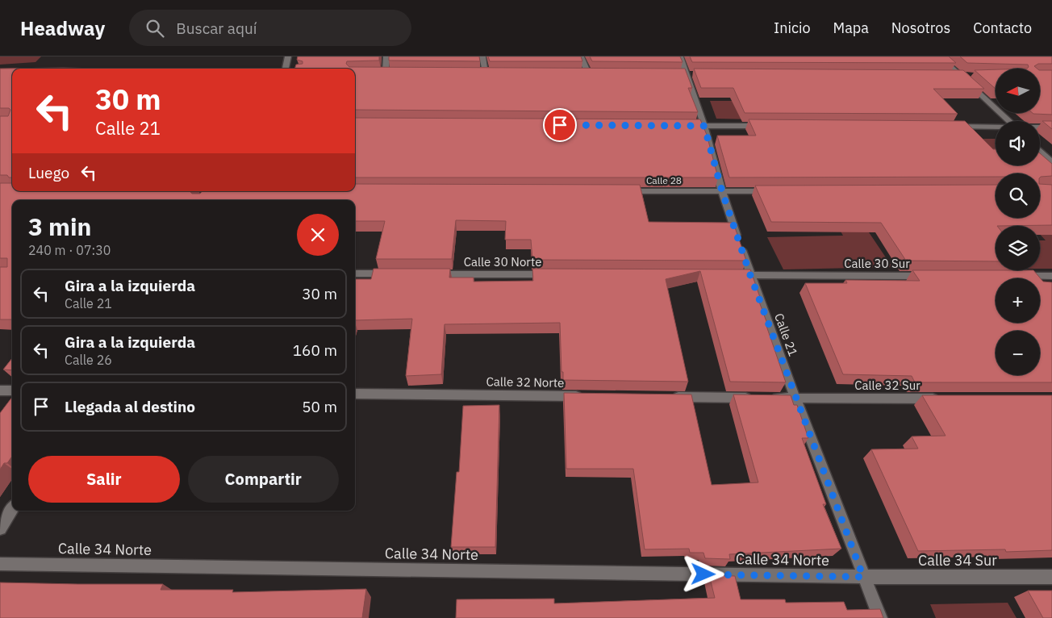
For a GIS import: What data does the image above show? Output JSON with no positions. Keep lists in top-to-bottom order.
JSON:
{
  "streets": {
    "street": [
      "Calle 28",
      "Calle 30 Norte",
      "Calle 30 Sur",
      "Calle 21",
      "Calle 32 Norte",
      "Calle 32 Sur",
      "Calle 34 Norte",
      "Calle 34 Sur"
    ]
  },
  "crossings": [
    ["Calle 28", "Calle 21"],
    ["Calle 30 Sur", "Calle 21"],
    ["Calle 21", "Calle 32 Sur"],
    ["Calle 21", "Calle 34 Norte"],
    ["Calle 21", "Calle 34 Sur"],
    ["Calle 34 Norte", "Calle 34 Sur"]
  ],
  "north": "left",
  "page": {
    "header": "Headway",
    "search": "Buscar aquí",
    "nav": [
      "Inicio",
      "Mapa",
      "Nosotros",
      "Contacto"
    ],
    "map_buttons": ["+", "−"],
    "turn": ["30 m", "Calle 21"],
    "then": "Luego",
    "heading": ["3 min", "240 m · 07:30"],
    "list": [
      {
        "name": "Gira a la izquierda",
        "note": "Calle 21",
        "value": "30 m"
      },
      {
        "name": "Gira a la izquierda",
        "note": "Calle 26",
        "value": "160 m"
      },
      {
        "name": "Llegada al destino",
        "value": "50 m"
      }
    ],
    "buttons": ["Salir", "Compartir"]
  }
}
